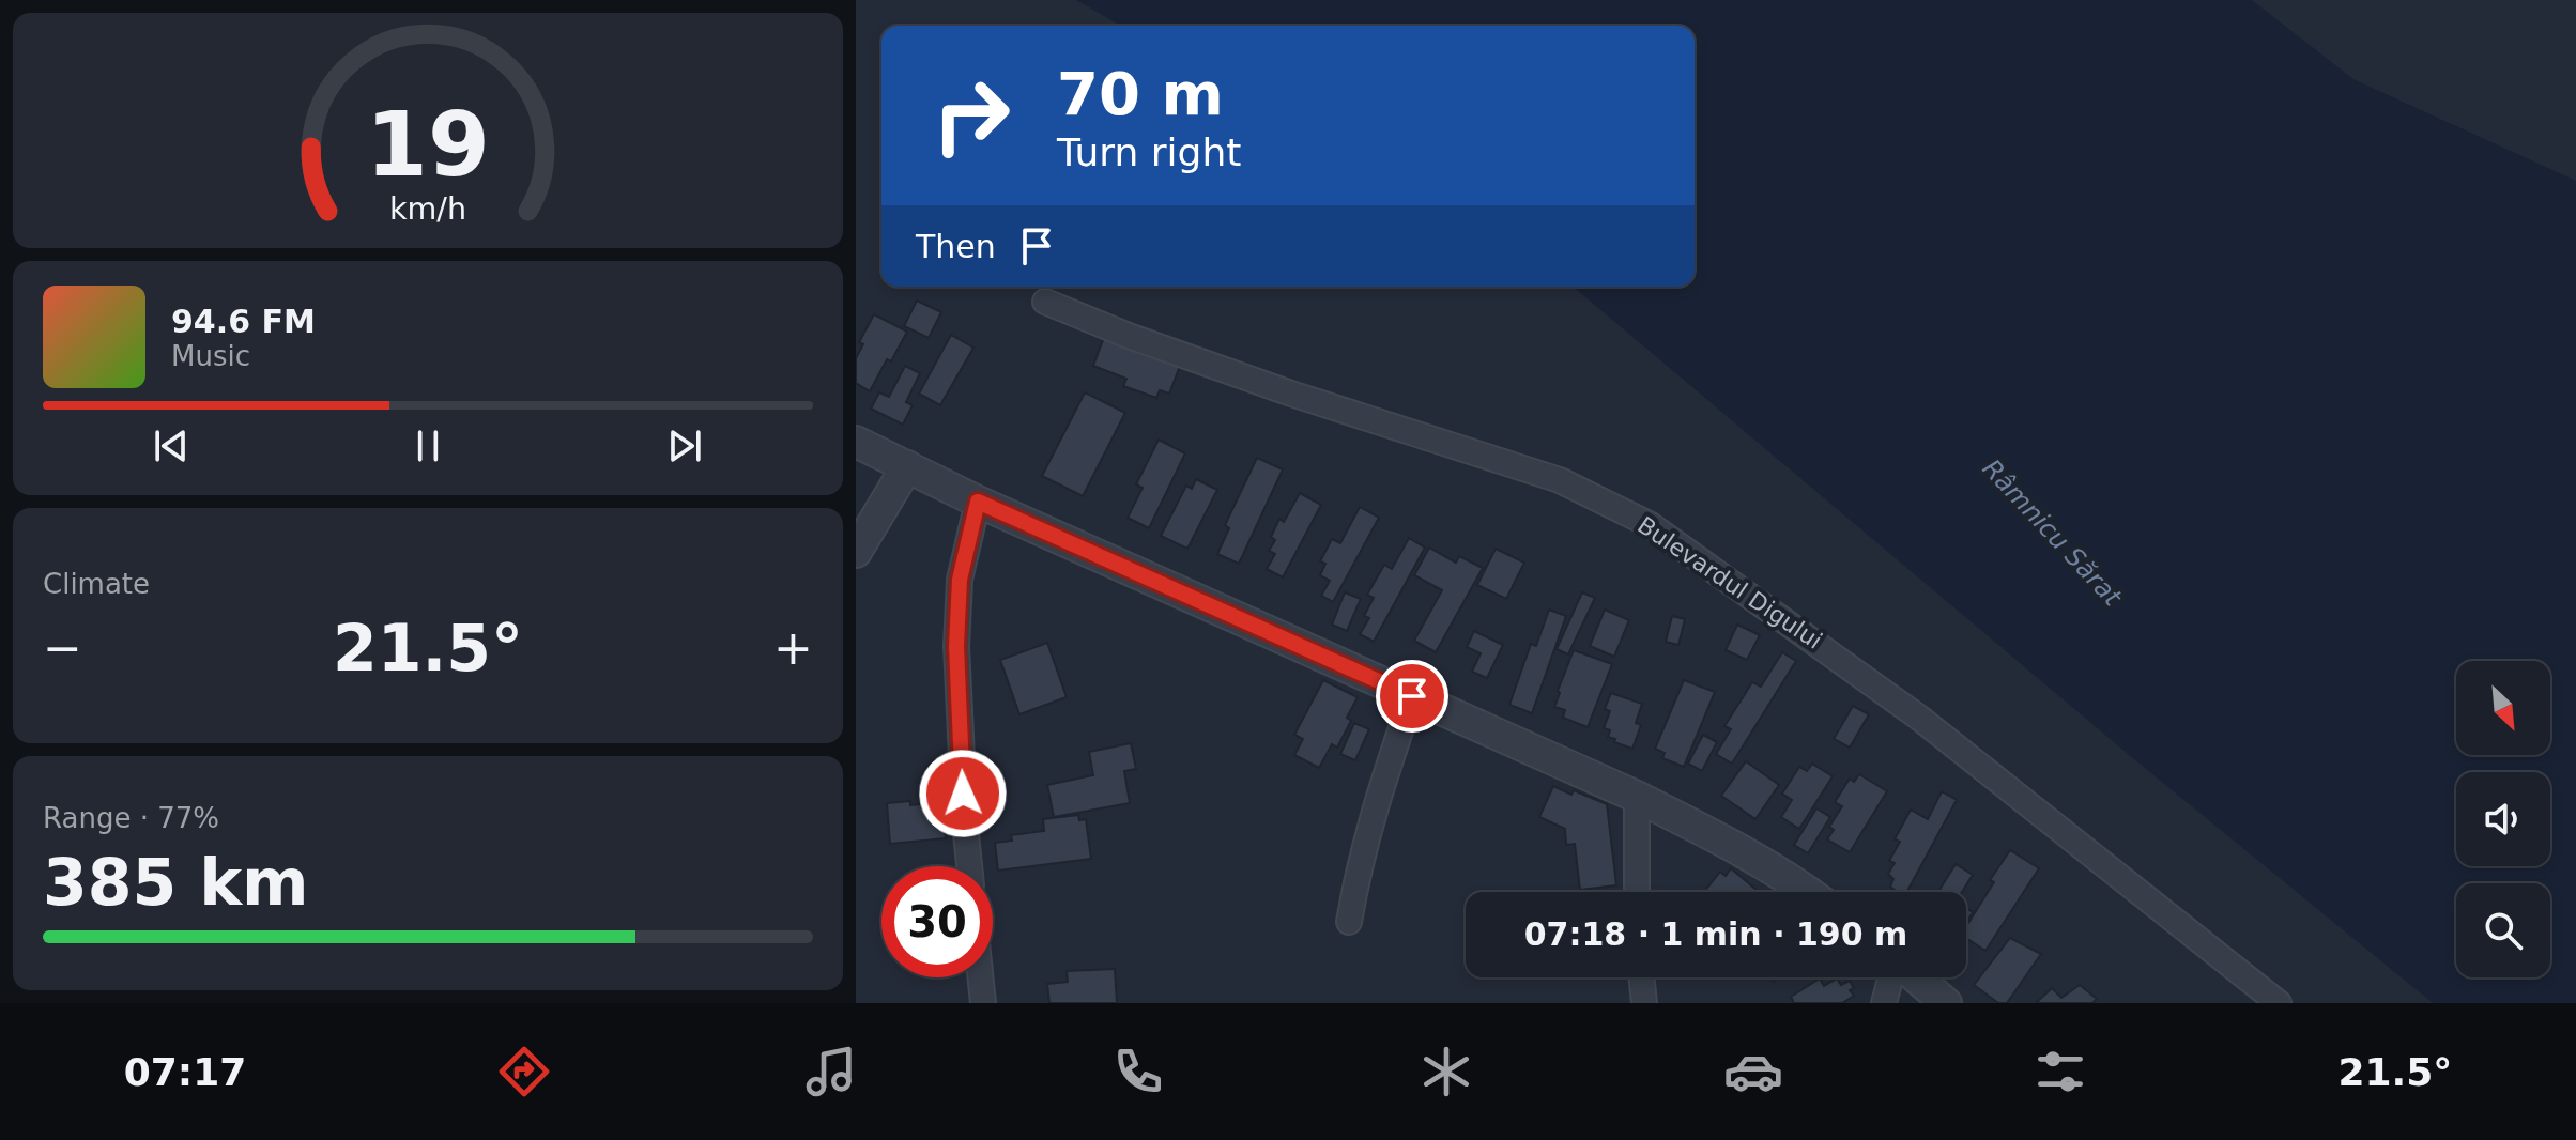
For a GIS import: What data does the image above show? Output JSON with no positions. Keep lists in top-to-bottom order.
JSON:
{
  "streets": {
    "street": ["Bulevardul Digului"]
  },
  "water": ["Râmnicu Sărat"],
  "north": "bottom right",
  "page": {
    "turn": ["70 m", "Turn right"],
    "then": "Then",
    "song": ["94.6 FM", "Music"],
    "tile": [
      "Climate",
      ["Range · 77%", "385 km"]
    ],
    "heat": ["−", "21.5°", "+"],
    "limit": "30",
    "trip": "07:18 · 1 min · 190 m",
    "tabs": ["07:17", "21.5°"],
    "gauge": ["19", "km/h"]
  }
}
